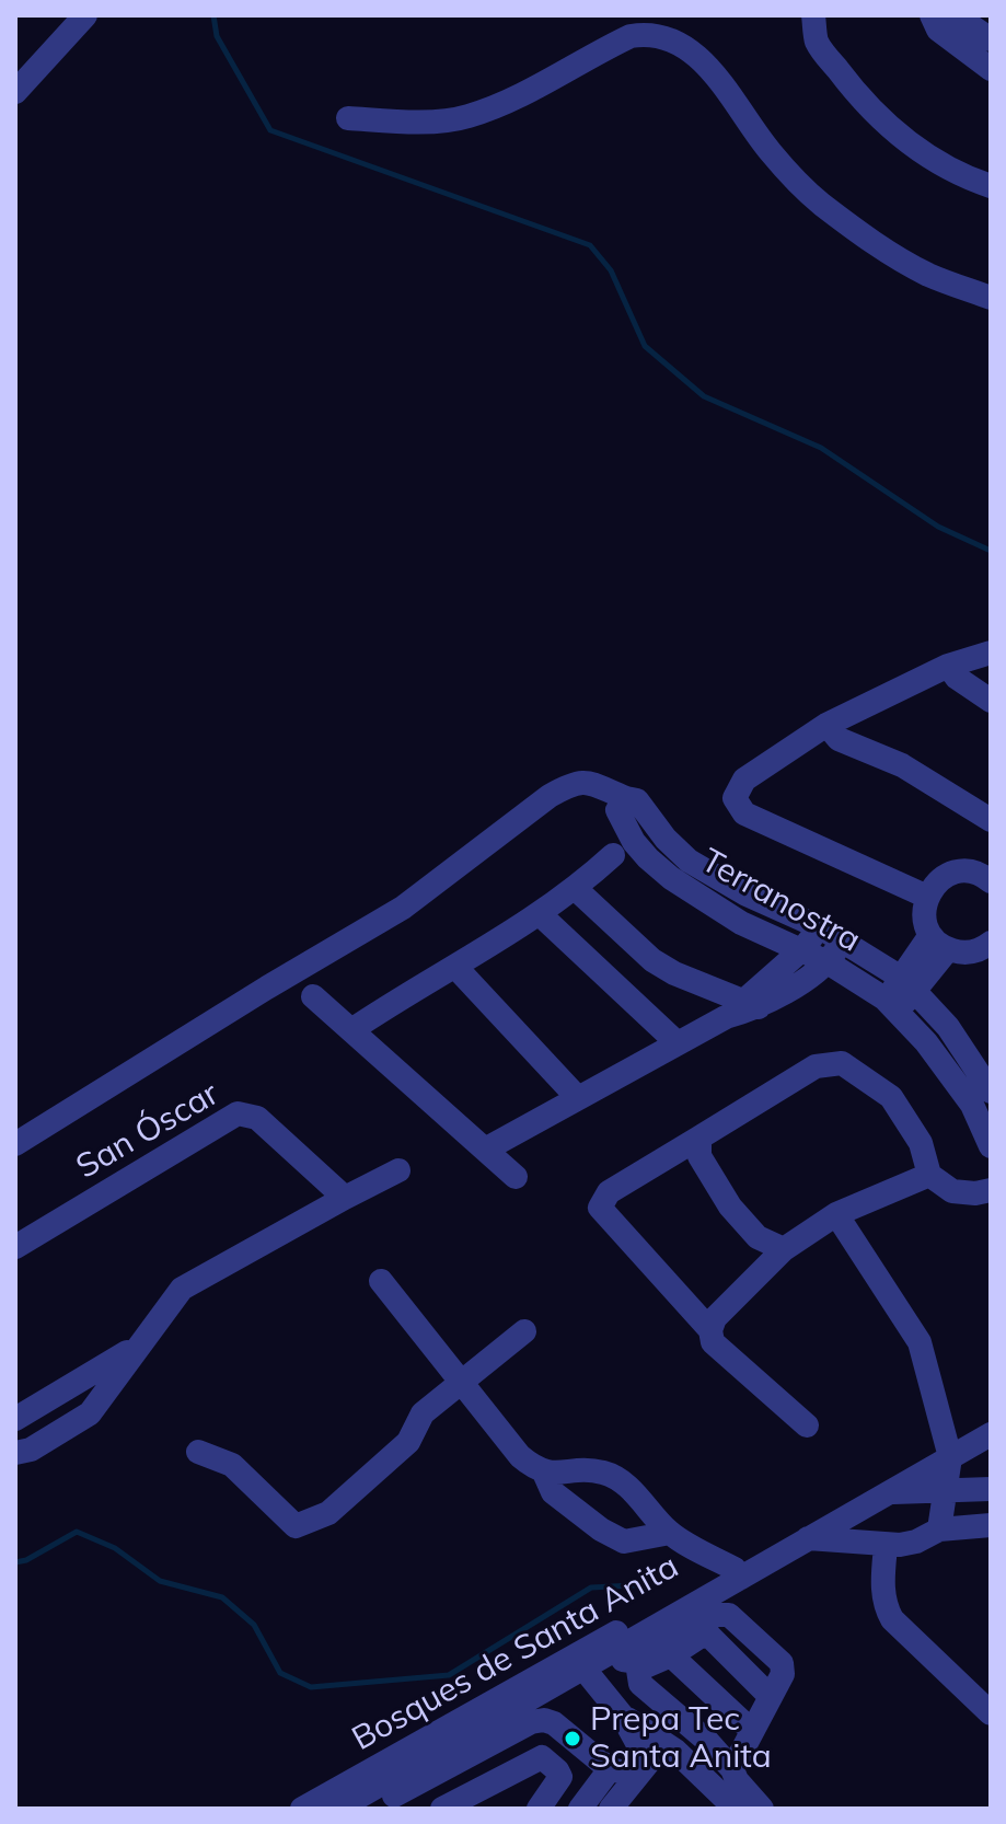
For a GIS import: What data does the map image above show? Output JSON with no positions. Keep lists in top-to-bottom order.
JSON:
{
  "streets": {
    "street": ["Terranostra", "San Óscar", "Bosques de Santa Anita"]
  },
  "places": ["Prepa Tec Santa Anita"]
}
